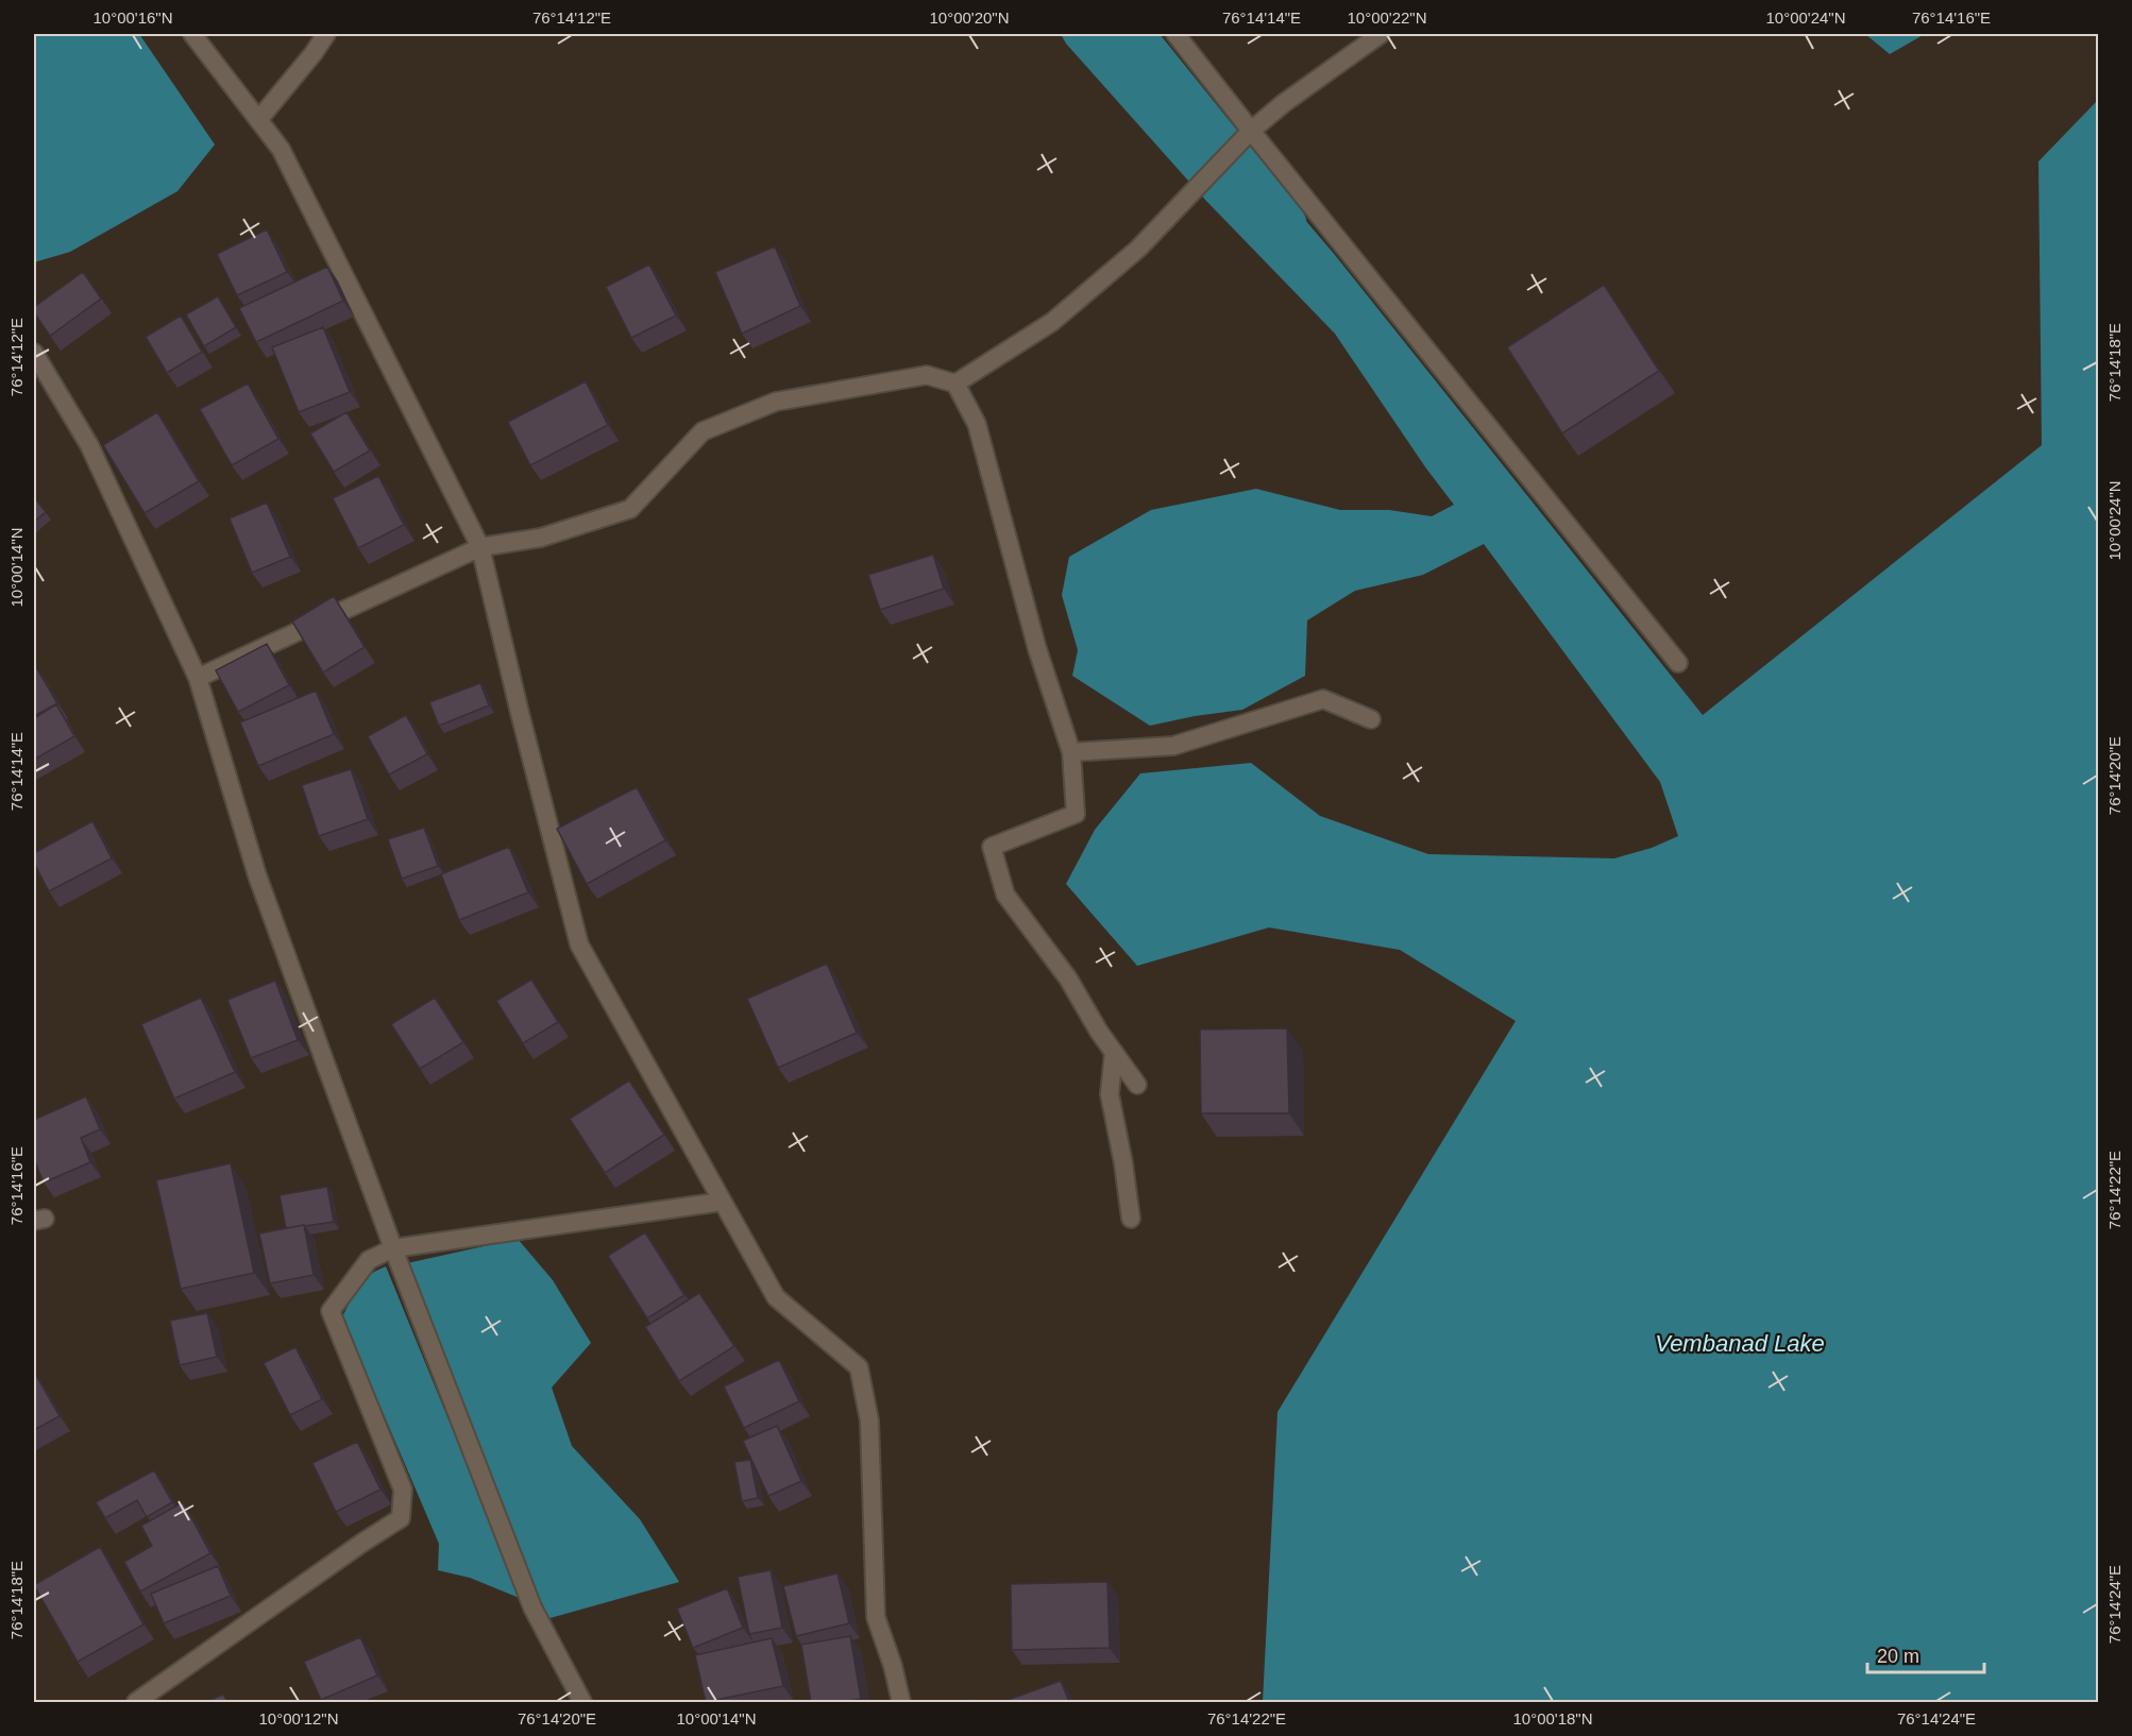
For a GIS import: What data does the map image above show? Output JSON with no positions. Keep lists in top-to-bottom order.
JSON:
{
  "water": ["Vembanad Lake"],
  "scale_bar": "20 m",
  "coordinates": [
    "10°00'16\"N",
    "76°14'12\"E",
    "10°00'20\"N",
    "76°14'14\"E",
    "10°00'22\"N",
    "10°00'24\"N",
    "76°14'16\"E",
    "76°14'18\"E",
    "10°00'14\"N",
    "76°14'20\"E",
    "76°14'22\"E",
    "76°14'24\"E",
    "10°00'12\"N",
    "10°00'18\"N"
  ]
}
